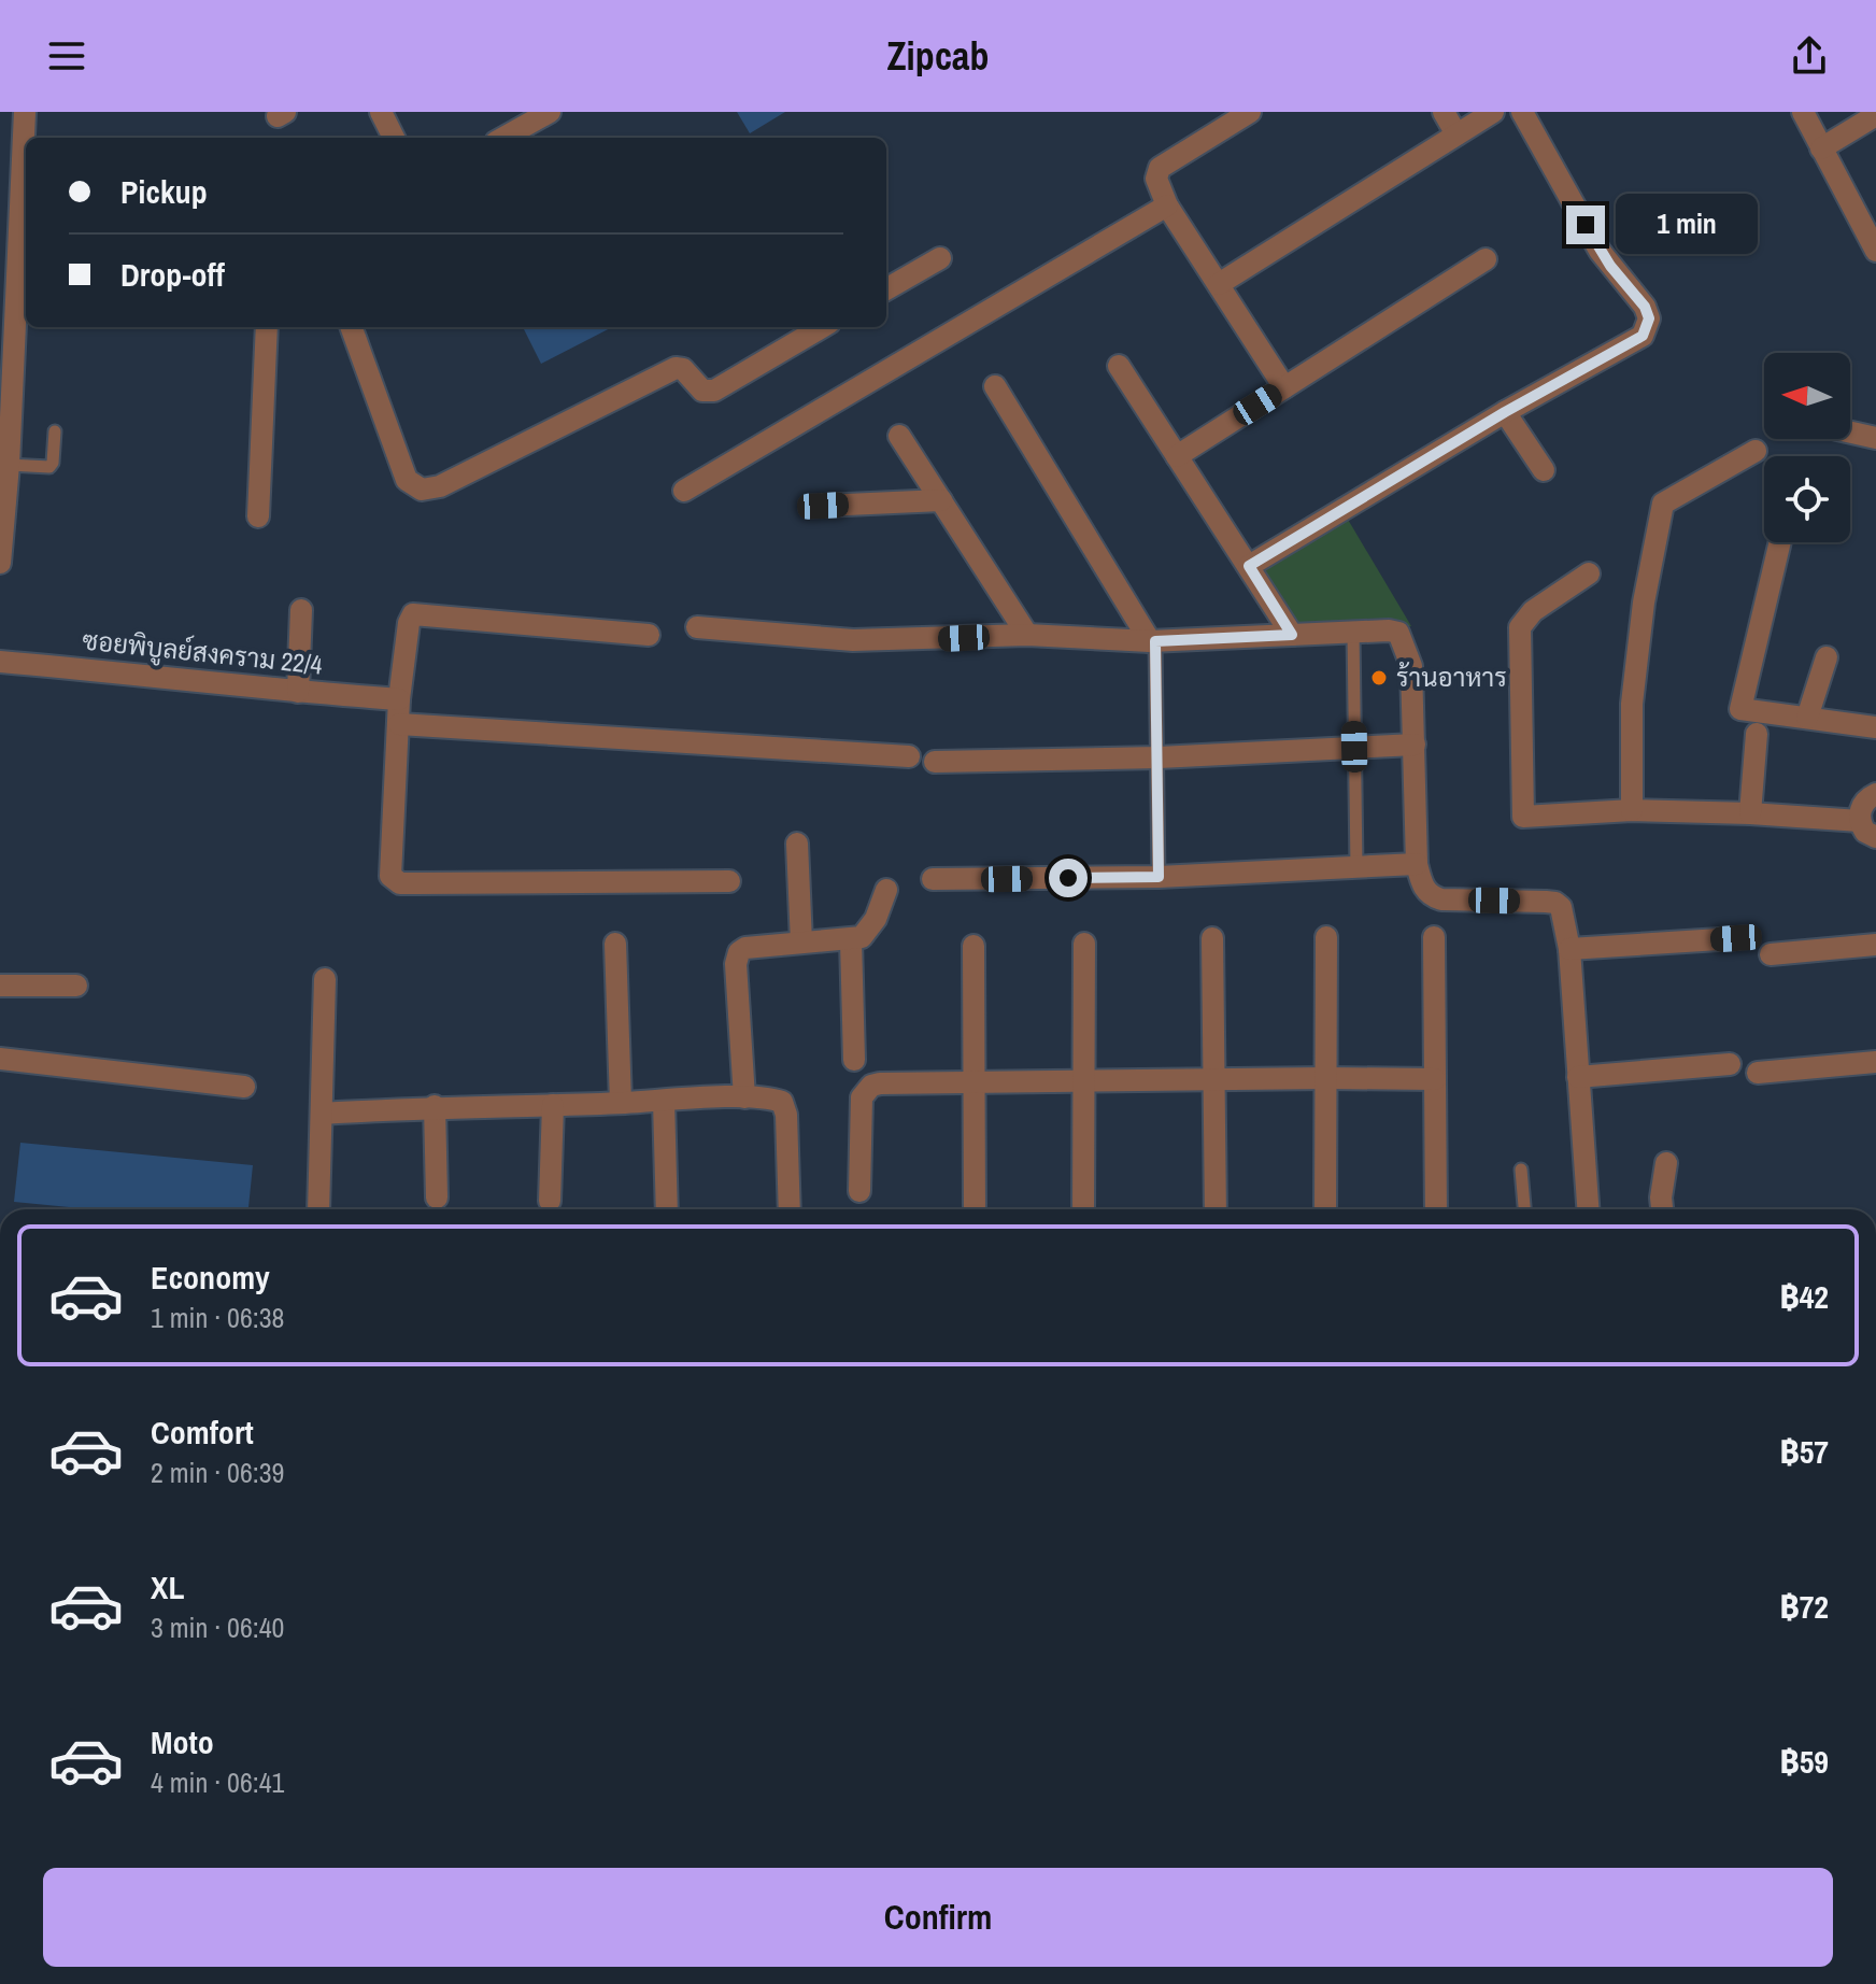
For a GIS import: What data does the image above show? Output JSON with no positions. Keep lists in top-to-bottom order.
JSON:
{
  "streets": {
    "street": ["ซอยพิบูลย์สงคราม 22/4"]
  },
  "places": ["ร้านอาหาร"],
  "north": "left",
  "page": {
    "header": "Zipcab",
    "banner": ["Pickup", "Drop-off"],
    "bubble": "1 min",
    "list": [
      {
        "name": "Economy",
        "note": "1 min · 06:38",
        "value": "฿42"
      },
      {
        "name": "Comfort",
        "note": "2 min · 06:39",
        "value": "฿57"
      },
      {
        "name": "XL",
        "note": "3 min · 06:40",
        "value": "฿72"
      },
      {
        "name": "Moto",
        "note": "4 min · 06:41",
        "value": "฿59"
      }
    ],
    "buttons": "Confirm"
  }
}
